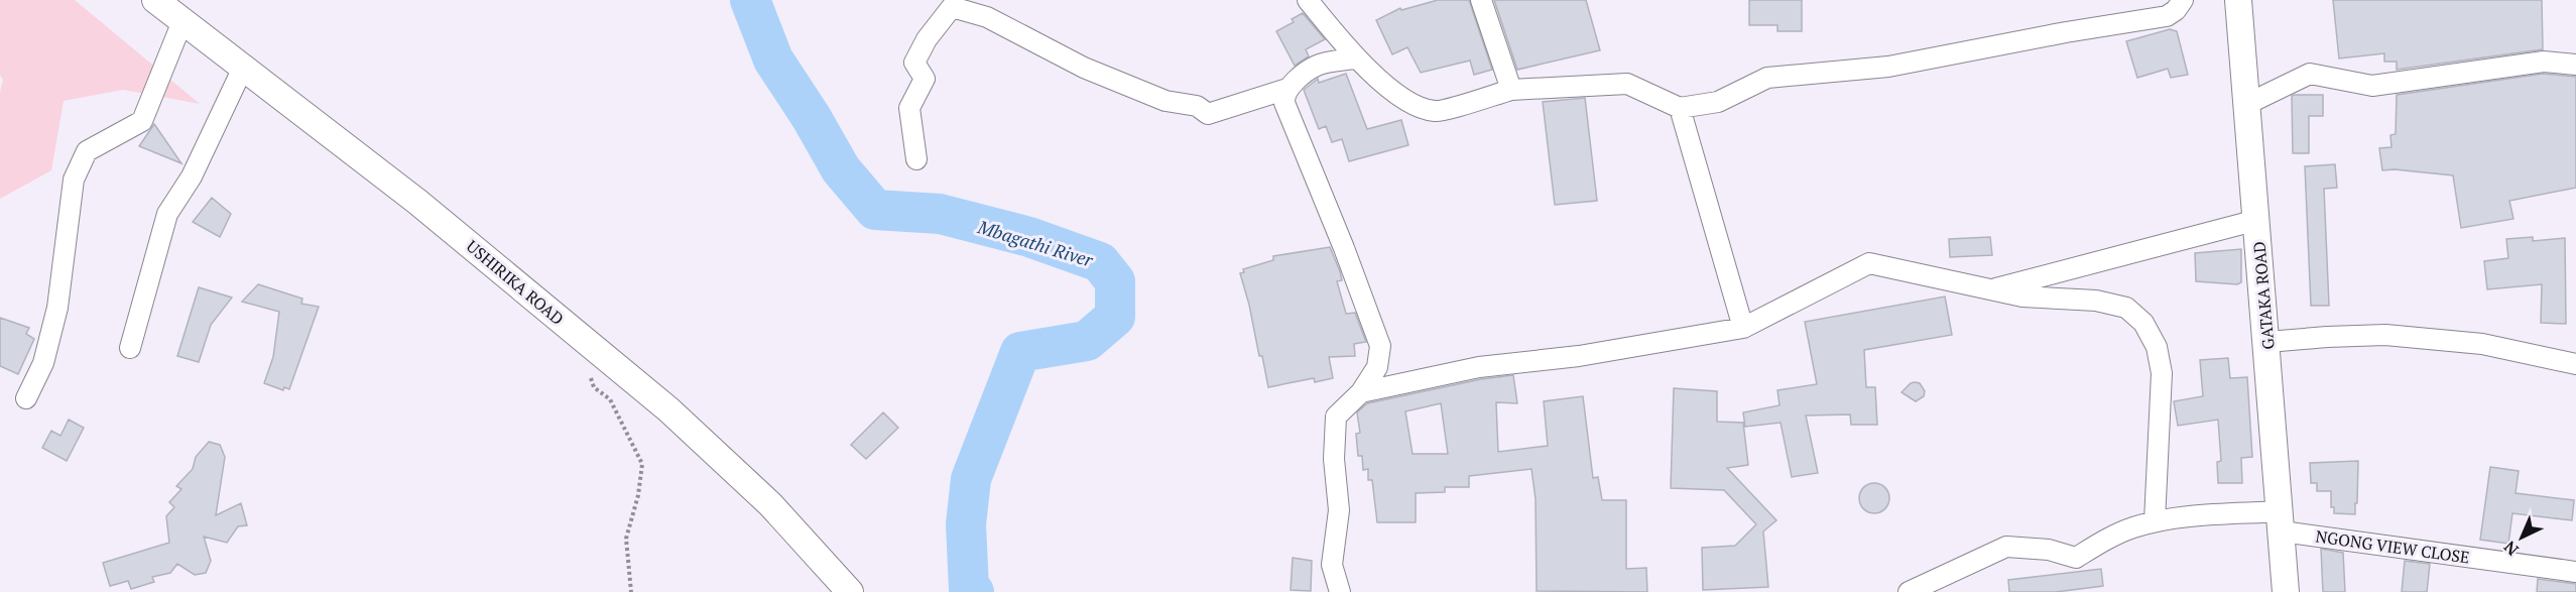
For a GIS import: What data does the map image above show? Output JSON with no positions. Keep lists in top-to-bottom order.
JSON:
{
  "streets": {
    "street": ["USHIRIKA ROAD", "GATAKA ROAD", "NGONG VIEW CLOSE"]
  },
  "crossings": [
    ["GATAKA ROAD", "NGONG VIEW CLOSE"]
  ],
  "water": ["Mbagathi River"],
  "north": "bottom left"
}
